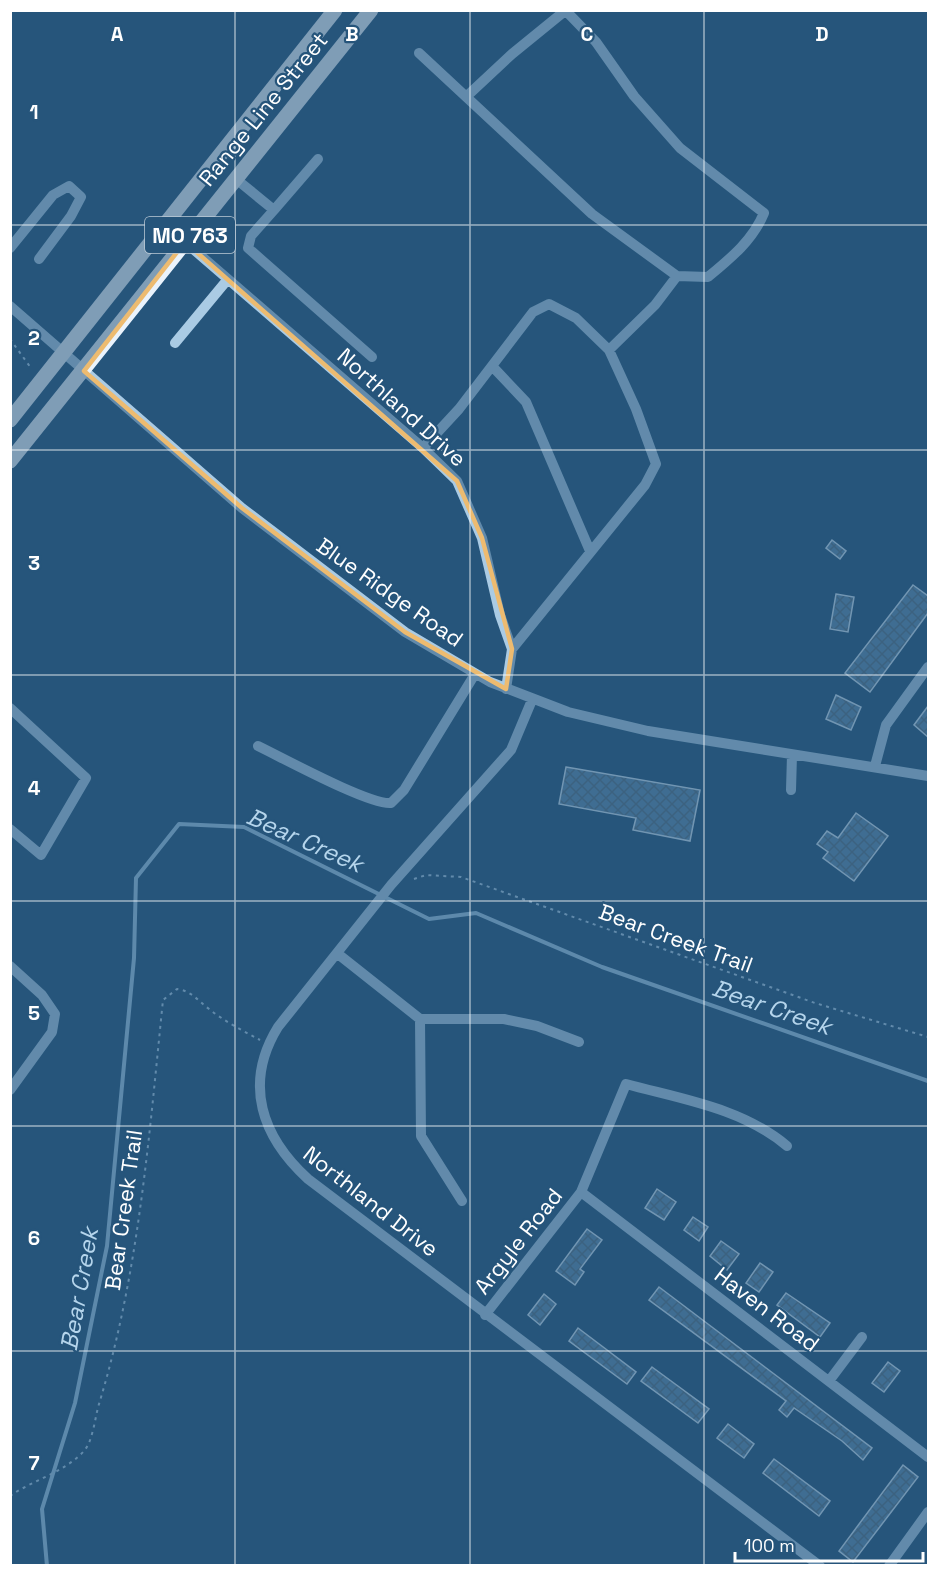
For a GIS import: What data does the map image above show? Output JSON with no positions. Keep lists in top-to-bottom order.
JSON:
{
  "streets": {
    "main road": ["Range Line Street", "MO 763"],
    "street": [
      "Northland Drive",
      "Blue Ridge Road",
      "Argyle Road",
      "Haven Road"
    ],
    "path": ["Bear Creek Trail"]
  },
  "crossings": [
    ["Range Line Street", "Northland Drive"],
    ["Range Line Street", "Blue Ridge Road"],
    ["Northland Drive", "Blue Ridge Road"],
    ["Northland Drive", "Argyle Road"],
    ["Argyle Road", "Haven Road"]
  ],
  "water": ["Bear Creek"],
  "scale_bar": "100 m",
  "grid": {
    "columns": [
      "A",
      "B",
      "C",
      "D"
    ],
    "rows": [
      "1",
      "2",
      "3",
      "4",
      "5",
      "6",
      "7"
    ]
  }
}
